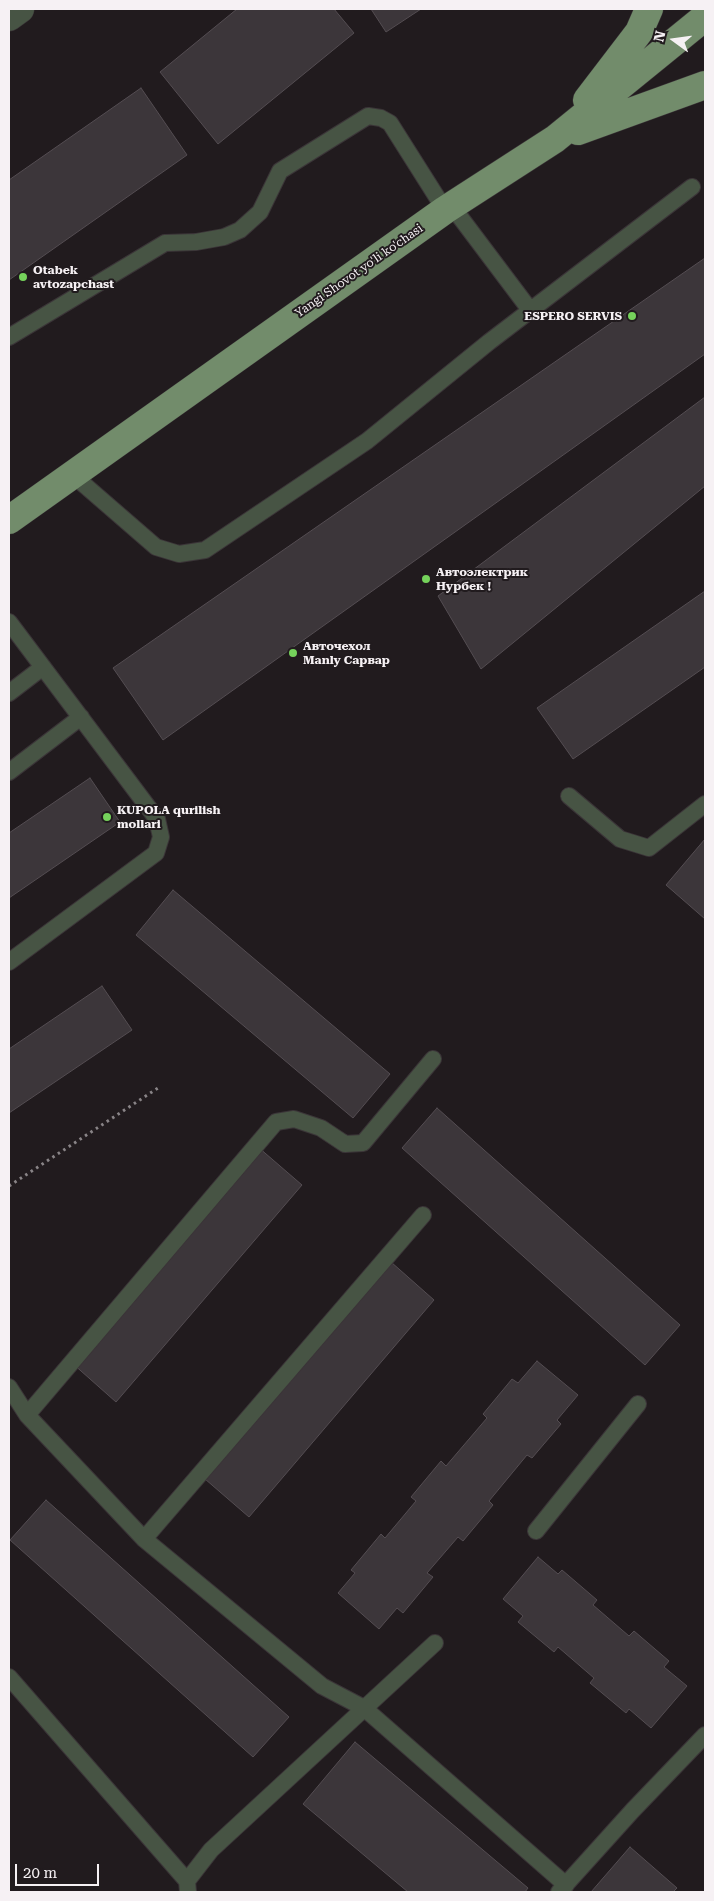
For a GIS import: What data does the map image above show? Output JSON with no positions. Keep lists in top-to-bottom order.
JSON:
{
  "streets": {
    "main road": ["Yangi Shovot yo'li ko'chasi"]
  },
  "places": [
    "Otabek avtozapchast",
    "ESPERO SERVIS",
    "Автоэлектрик Нурбек !",
    "Авточехол Manly Сарвар",
    "KUPOLA qurilish mollari"
  ],
  "scale_bar": "20 m",
  "north": "left"
}
